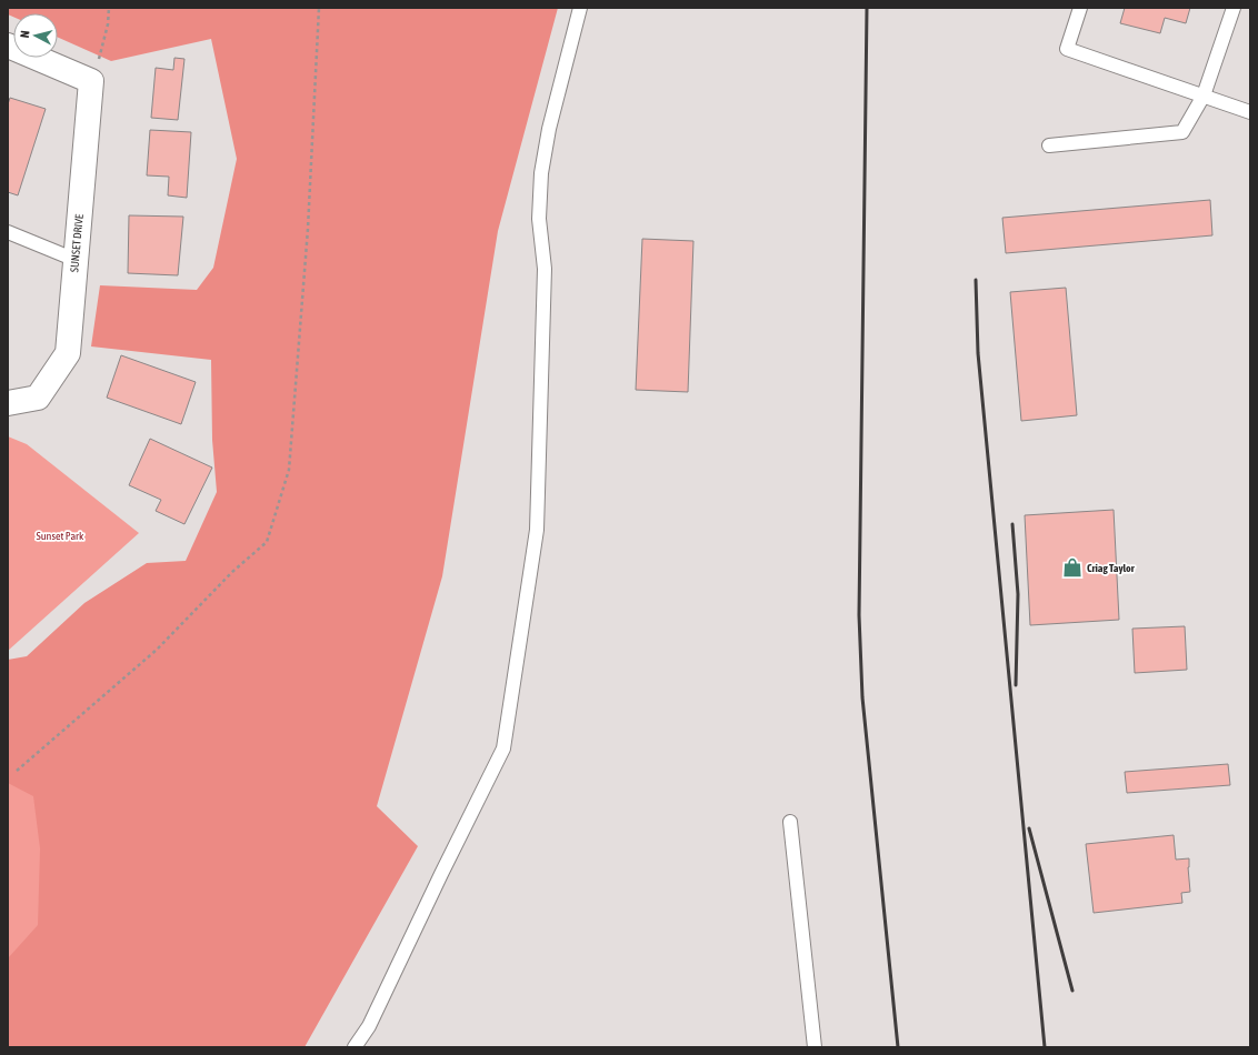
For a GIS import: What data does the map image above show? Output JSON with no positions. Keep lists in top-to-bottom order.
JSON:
{
  "streets": {
    "street": ["SUNSET DRIVE"]
  },
  "parks": ["Sunset Park"],
  "places": {
    "shop": ["Criag Taylor"]
  },
  "north": "left"
}
